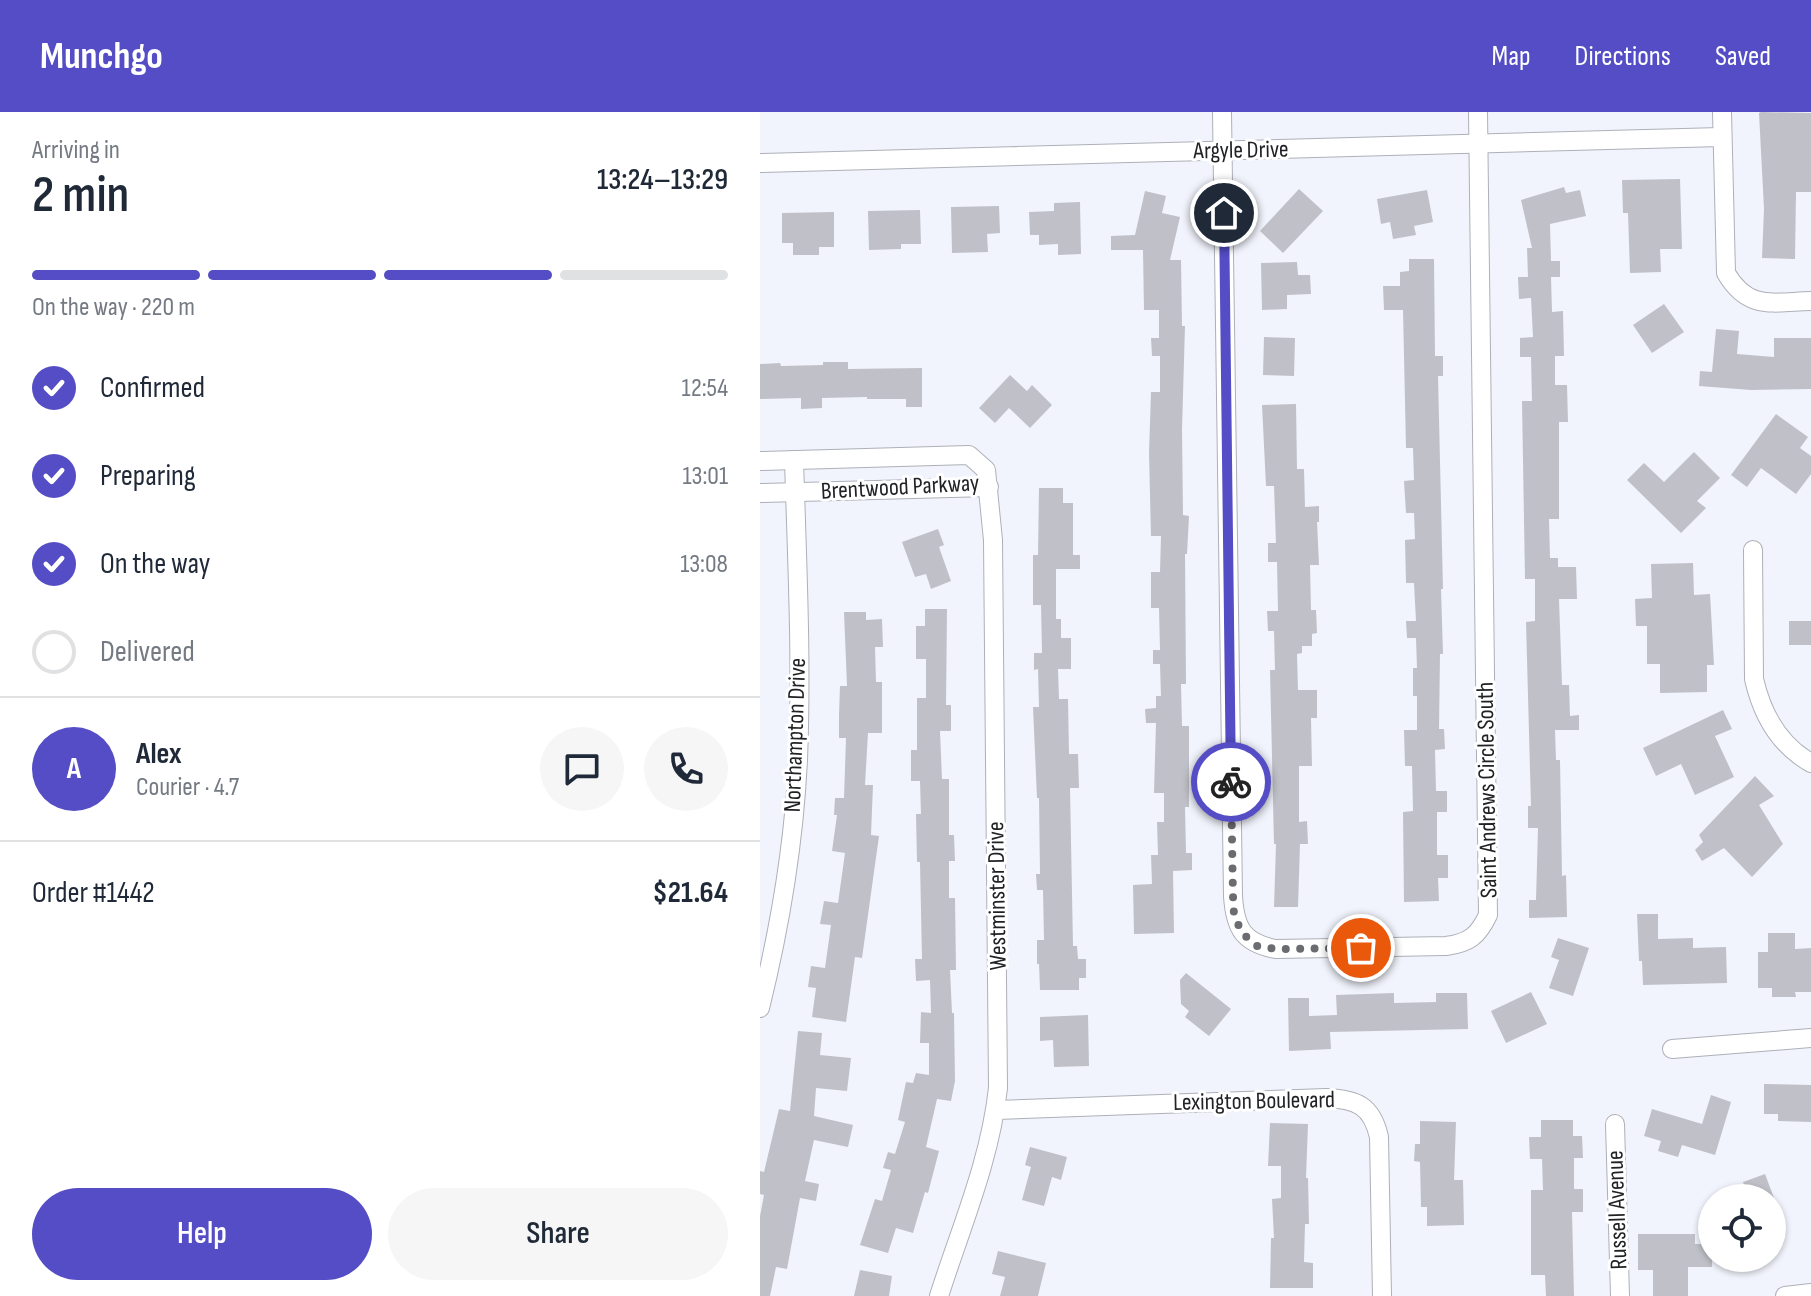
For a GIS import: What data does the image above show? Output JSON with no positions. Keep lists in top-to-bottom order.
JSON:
{
  "streets": {
    "street": [
      "Argyle Drive",
      "Brentwood Parkway",
      "Northampton Drive",
      "Saint Andrews Circle South",
      "Westminster Drive",
      "Lexington Boulevard",
      "Russell Avenue"
    ]
  },
  "crossings": [
    ["Argyle Drive", "Saint Andrews Circle South"],
    ["Brentwood Parkway", "Northampton Drive"],
    ["Brentwood Parkway", "Westminster Drive"],
    ["Westminster Drive", "Lexington Boulevard"]
  ],
  "page": {
    "header": "Munchgo",
    "nav": ["Map", "Directions", "Saved"],
    "heading": ["2 min", "Arriving in", "13:24–13:29"],
    "panel": [
      "Alex",
      "Courier · 4.7",
      "Order #1442",
      "$21.64"
    ],
    "bar": "On the way · 220 m",
    "list": [
      ["Confirmed", "12:54"],
      ["Preparing", "13:01"],
      ["On the way", "13:08"],
      "Delivered"
    ],
    "round": "A",
    "buttons": ["Help", "Share"]
  }
}
